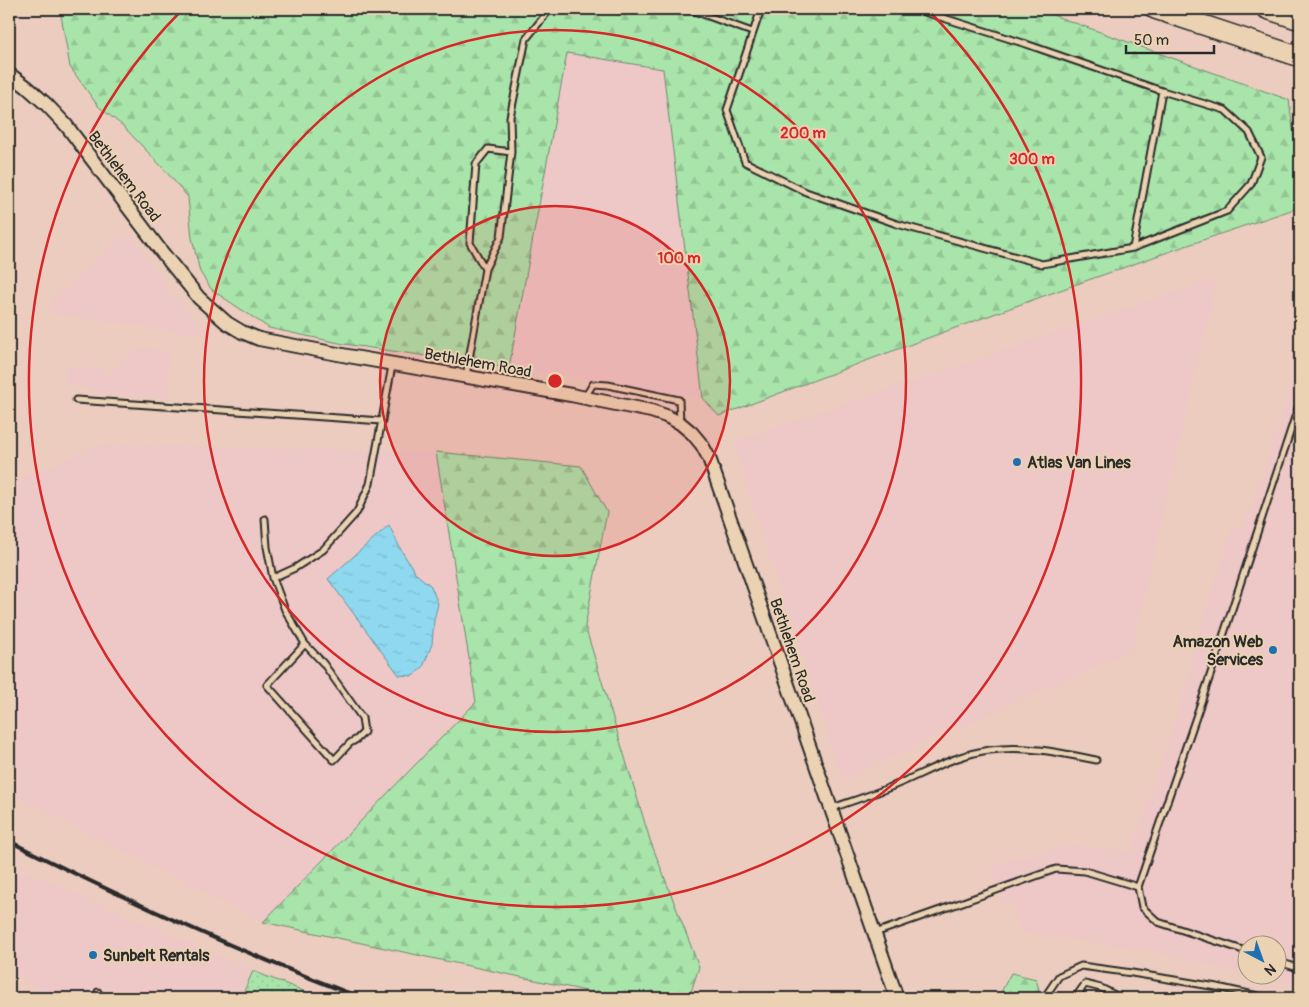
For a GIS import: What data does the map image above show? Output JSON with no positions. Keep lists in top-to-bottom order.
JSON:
{
  "streets": {
    "street": ["Bethlehem Road"]
  },
  "places": ["Atlas Van Lines", "Amazon Web Services", "Sunbelt Rentals"],
  "scale_bar": "50 m",
  "north": "bottom right",
  "rings": ["200 m", "300 m", "100 m"]
}
